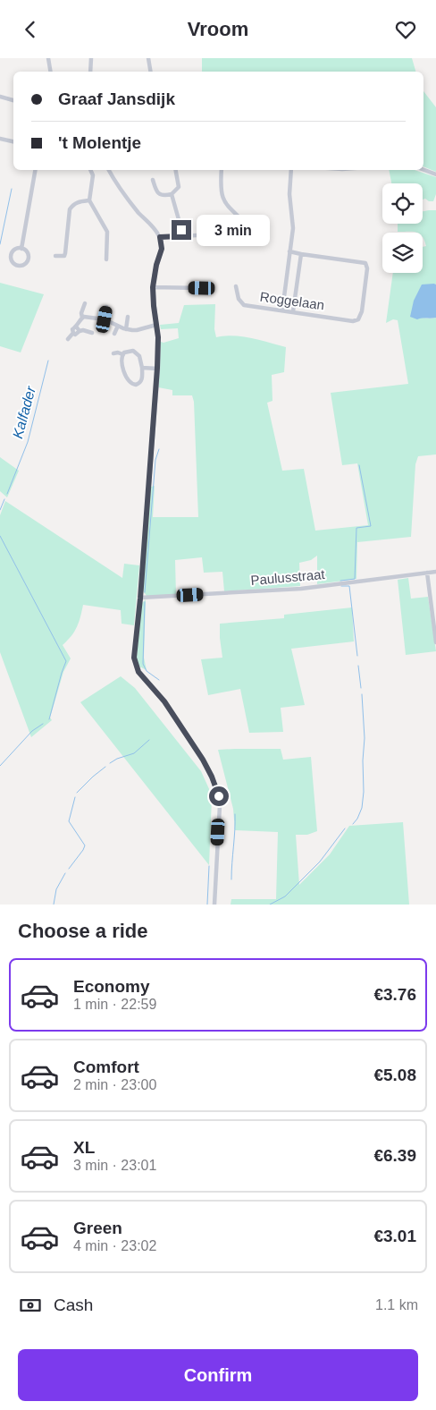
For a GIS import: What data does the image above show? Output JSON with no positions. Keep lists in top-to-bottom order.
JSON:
{
  "streets": {
    "street": ["Roggelaan", "Paulusstraat"]
  },
  "water": ["Kalfader"],
  "page": {
    "header": "Vroom",
    "banner": ["Graaf Jansdijk", "'t Molentje"],
    "bubble": "3 min",
    "heading": "Choose a ride",
    "list": [
      {
        "name": "Economy",
        "note": "1 min · 22:59",
        "value": "€3.76"
      },
      {
        "name": "Comfort",
        "note": "2 min · 23:00",
        "value": "€5.08"
      },
      {
        "name": "XL",
        "note": "3 min · 23:01",
        "value": "€6.39"
      },
      {
        "name": "Green",
        "note": "4 min · 23:02",
        "value": "€3.01"
      }
    ],
    "pay": ["Cash", "1.1 km"],
    "buttons": "Confirm"
  }
}
